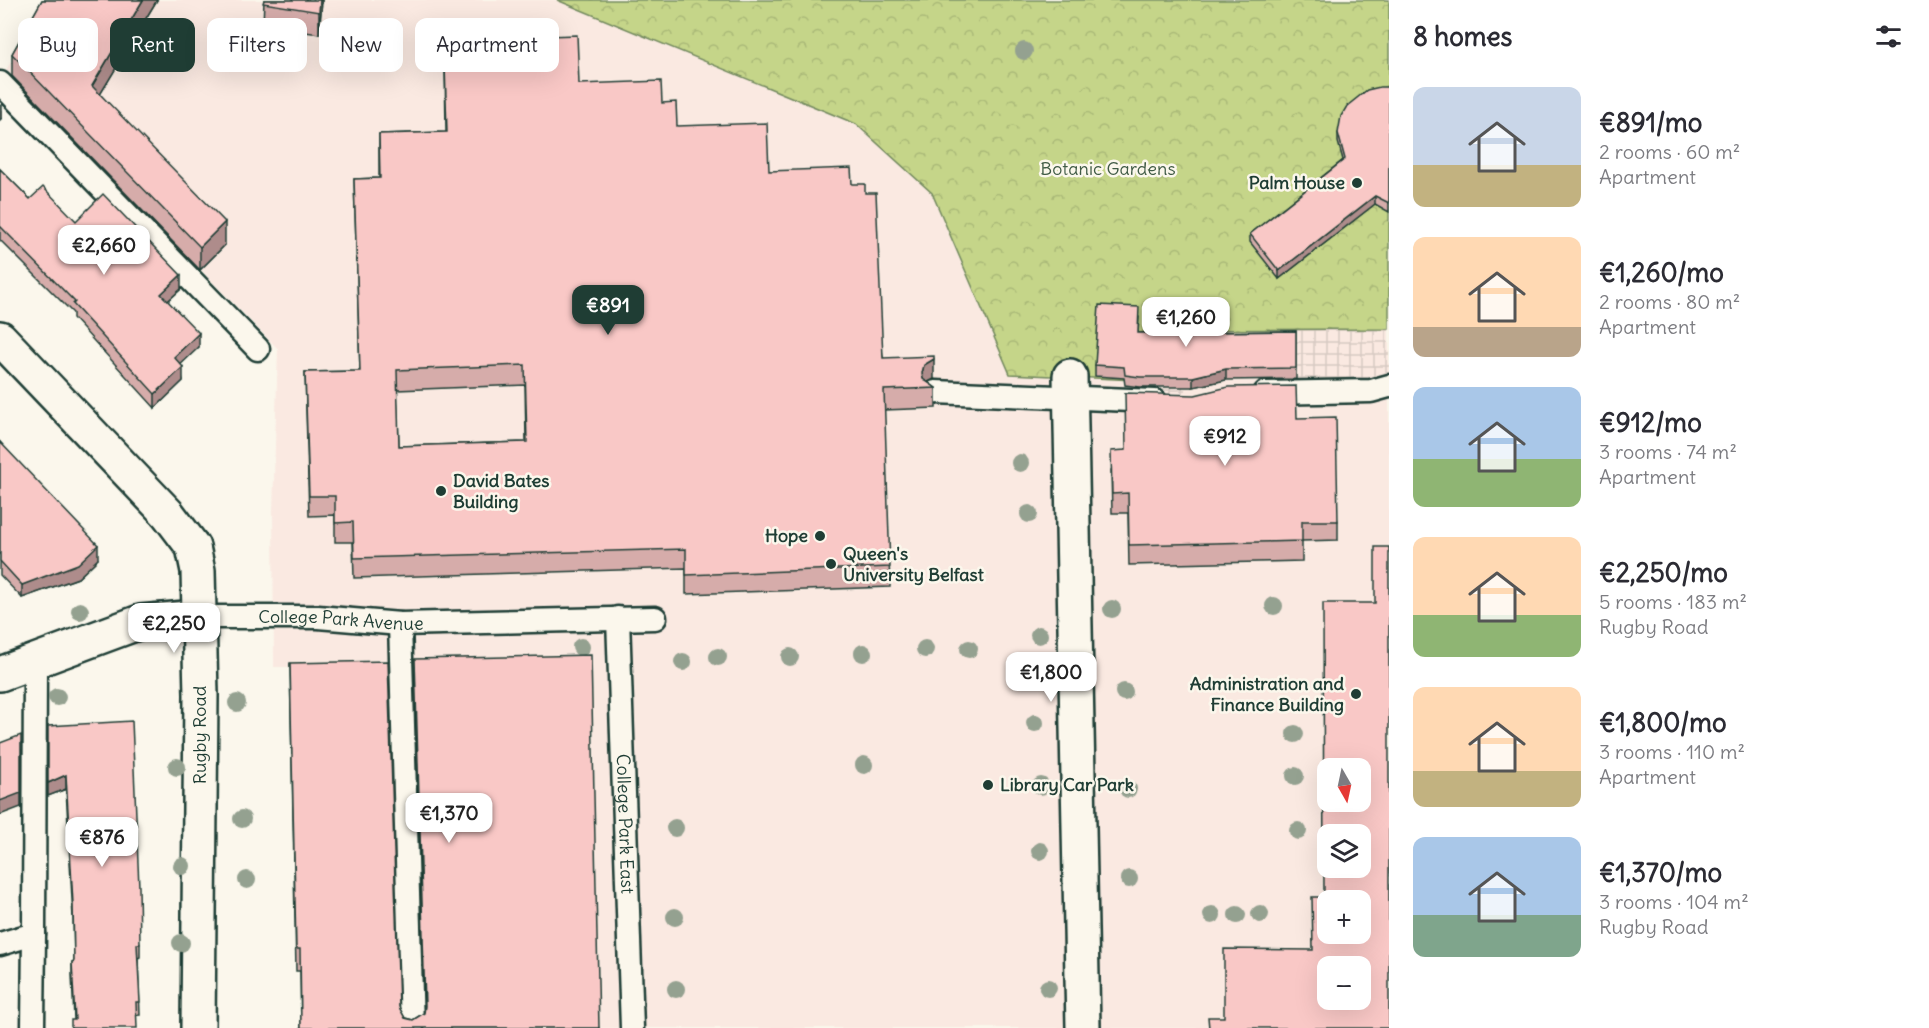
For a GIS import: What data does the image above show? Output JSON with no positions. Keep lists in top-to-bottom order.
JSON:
{
  "streets": {
    "street": ["College Park Avenue", "Rugby Road"],
    "lane": ["College Park East"]
  },
  "crossings": [
    ["College Park Avenue", "Rugby Road"],
    ["College Park Avenue", "College Park East"]
  ],
  "parks": ["Botanic Gardens"],
  "places": [
    "Palm House",
    "David Bates Building",
    "Hope",
    "Queen's University Belfast",
    "Administration and Finance Building",
    "Library Car Park"
  ],
  "north": "bottom",
  "page": {
    "heading": "8 homes",
    "chip": [
      "Buy",
      "Rent",
      "Filters",
      "New",
      "Apartment"
    ],
    "list": [
      {
        "name": "€891/mo",
        "note": "2 rooms · 60 m² · Apartment"
      },
      {
        "name": "€1,260/mo",
        "note": "2 rooms · 80 m² · Apartment"
      },
      {
        "name": "€912/mo",
        "note": "3 rooms · 74 m² · Apartment"
      },
      {
        "name": "€2,250/mo",
        "note": "5 rooms · 183 m² · Rugby Road"
      },
      {
        "name": "€1,800/mo",
        "note": "3 rooms · 110 m² · Apartment"
      },
      {
        "name": "€1,370/mo",
        "note": "3 rooms · 104 m² · Rugby Road"
      }
    ],
    "price": [
      "€2,660",
      "€891",
      "€1,260",
      "€912",
      "€2,250",
      "€1,800",
      "€1,370",
      "€876"
    ],
    "map_buttons": ["+", "−"]
  }
}
